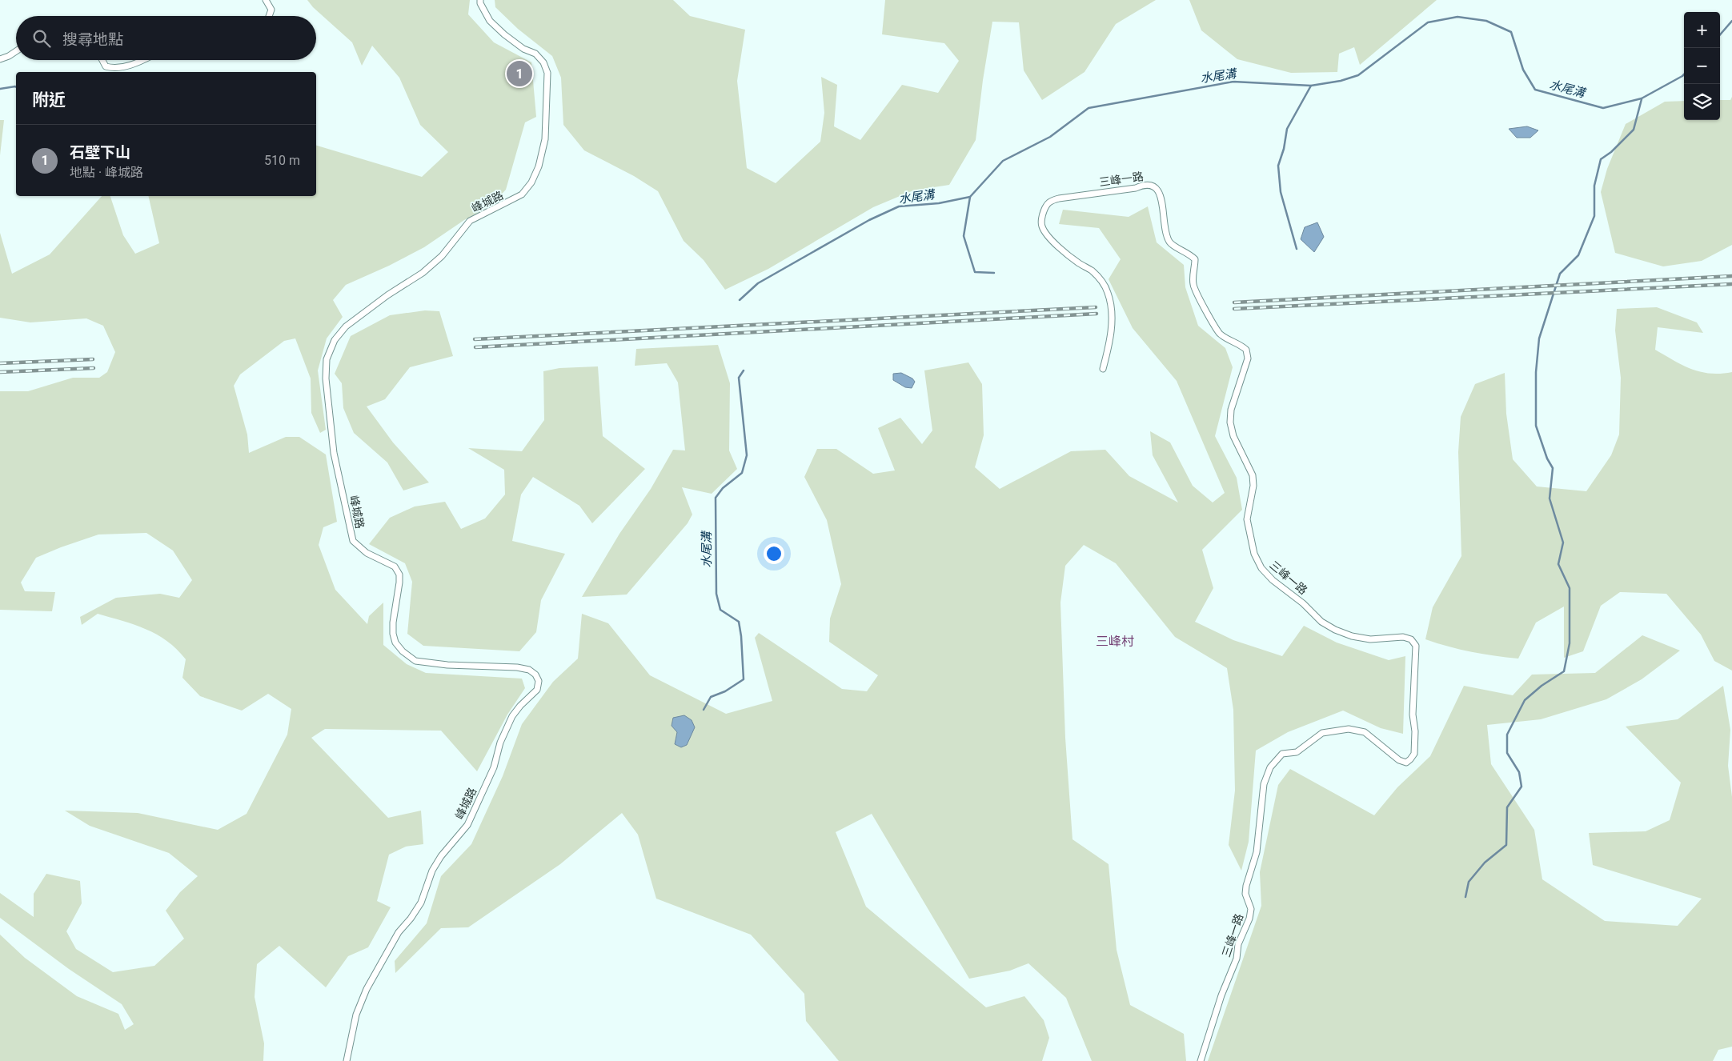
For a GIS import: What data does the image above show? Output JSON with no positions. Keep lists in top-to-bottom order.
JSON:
{
  "streets": {
    "street": ["三峰一路", "峰城路"]
  },
  "districts": ["三峰村"],
  "water": ["水尾溝"],
  "page": {
    "map_buttons": ["+", "−"],
    "search": "搜尋地點",
    "pins": "1",
    "heading": "附近",
    "list": [
      {
        "mark": "1",
        "name": "石壁下山",
        "note": "地點 · 峰城路",
        "value": "510 m"
      }
    ]
  }
}
